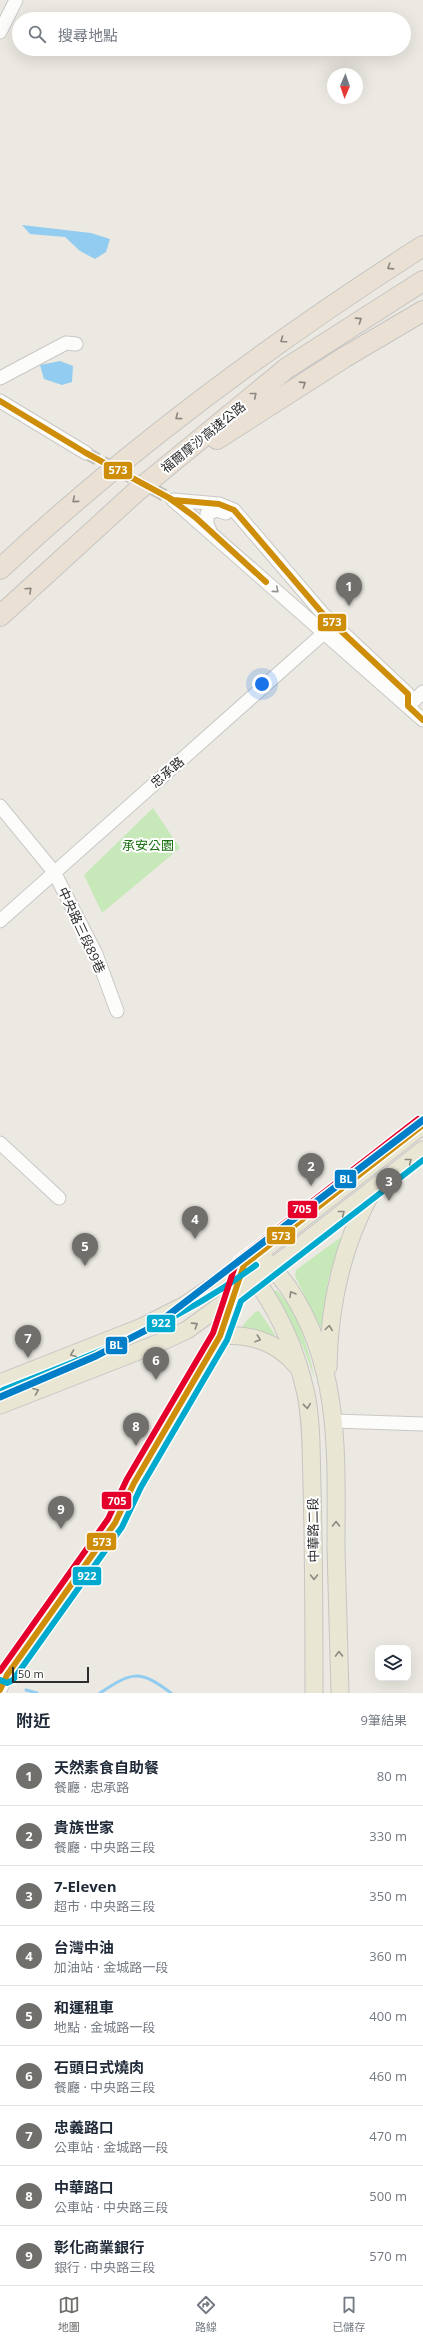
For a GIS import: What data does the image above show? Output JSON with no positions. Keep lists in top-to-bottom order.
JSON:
{
  "streets": {
    "highway": ["福爾摩沙高速公路"],
    "main road": ["中華路二段"],
    "street": ["忠承路", "中央路三段89巷"]
  },
  "crossings": [
    ["忠承路", "中央路三段89巷"]
  ],
  "parks": ["承安公園"],
  "lines": [
    "transit line 573",
    "transit line 705",
    "transit line BL",
    "transit line 922"
  ],
  "scale_bar": "50 m",
  "north": "bottom",
  "page": {
    "search": "搜尋地點",
    "pins": [
      "1",
      "2",
      "3",
      "4",
      "5",
      "7",
      "6",
      "8",
      "9"
    ],
    "scale": "50 m",
    "heading": ["附近", "9筆結果"],
    "list": [
      {
        "mark": "1",
        "name": "天然素食自助餐",
        "note": "餐廳 · 忠承路",
        "value": "80 m"
      },
      {
        "mark": "2",
        "name": "貴族世家",
        "note": "餐廳 · 中央路三段",
        "value": "330 m"
      },
      {
        "mark": "3",
        "name": "7-Eleven",
        "note": "超市 · 中央路三段",
        "value": "350 m"
      },
      {
        "mark": "4",
        "name": "台灣中油",
        "note": "加油站 · 金城路一段",
        "value": "360 m"
      },
      {
        "mark": "5",
        "name": "和運租車",
        "note": "地點 · 金城路一段",
        "value": "400 m"
      },
      {
        "mark": "6",
        "name": "石頭日式燒肉",
        "note": "餐廳 · 中央路三段",
        "value": "460 m"
      },
      {
        "mark": "7",
        "name": "忠義路口",
        "note": "公車站 · 金城路一段",
        "value": "470 m"
      },
      {
        "mark": "8",
        "name": "中華路口",
        "note": "公車站 · 中央路三段",
        "value": "500 m"
      },
      {
        "mark": "9",
        "name": "彰化商業銀行",
        "note": "銀行 · 中央路三段",
        "value": "570 m"
      }
    ],
    "nav": ["地圖", "路線", "已儲存"]
  }
}
